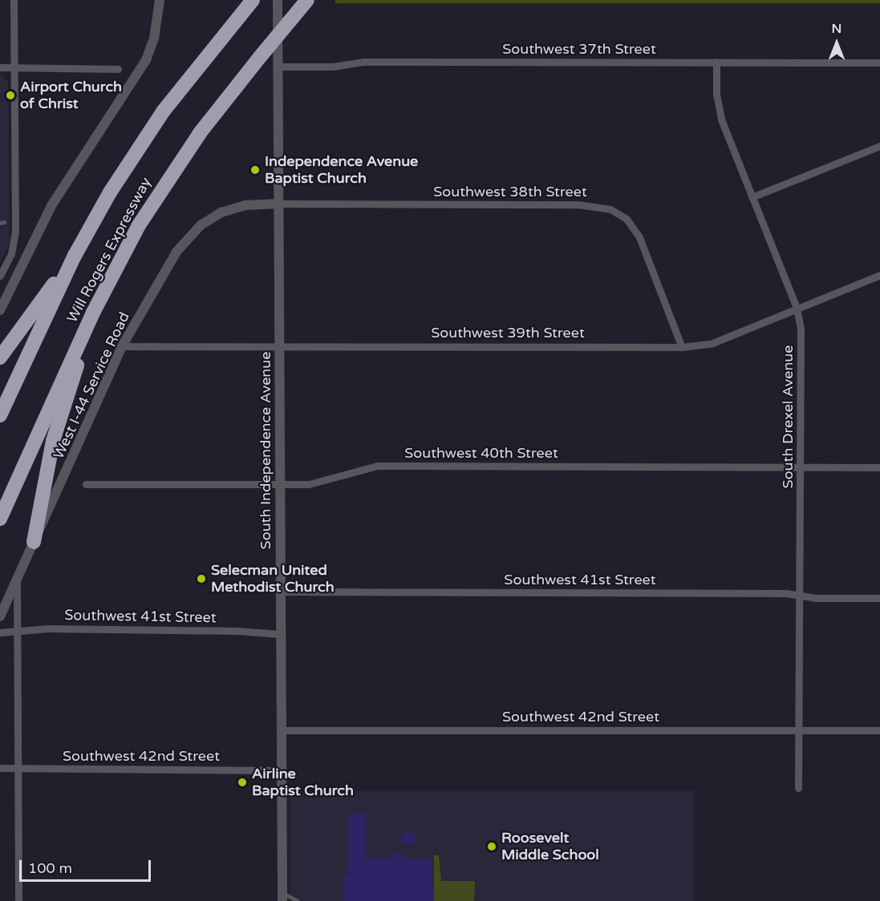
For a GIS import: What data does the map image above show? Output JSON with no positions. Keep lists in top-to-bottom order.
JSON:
{
  "streets": {
    "highway": ["Will Rogers Expressway"],
    "street": [
      "Southwest 37th Street",
      "Southwest 38th Street",
      "Southwest 39th Street",
      "West I-44 Service Road",
      "South Drexel Avenue",
      "South Independence Avenue",
      "Southwest 40th Street",
      "Southwest 41st Street",
      "Southwest 42nd Street"
    ]
  },
  "crossings": [
    ["Southwest 37th Street", "South Drexel Avenue"],
    ["Southwest 37th Street", "South Independence Avenue"],
    ["Southwest 38th Street", "Southwest 39th Street"],
    ["Southwest 38th Street", "West I-44 Service Road"],
    ["Southwest 38th Street", "South Independence Avenue"],
    ["Southwest 39th Street", "West I-44 Service Road"],
    ["Southwest 39th Street", "South Drexel Avenue"],
    ["Southwest 39th Street", "South Independence Avenue"],
    ["West I-44 Service Road", "South Independence Avenue"],
    ["South Drexel Avenue", "Southwest 40th Street"],
    ["South Drexel Avenue", "Southwest 41st Street"],
    ["South Drexel Avenue", "Southwest 42nd Street"],
    ["South Independence Avenue", "Southwest 40th Street"],
    ["South Independence Avenue", "Southwest 41st Street"],
    ["South Independence Avenue", "Southwest 42nd Street"]
  ],
  "places": [
    "Airport Church of Christ",
    "Independence Avenue Baptist Church",
    "Selecman United Methodist Church",
    "Airline Baptist Church",
    "Roosevelt Middle School"
  ],
  "scale_bar": "100 m",
  "north": "top"
}
